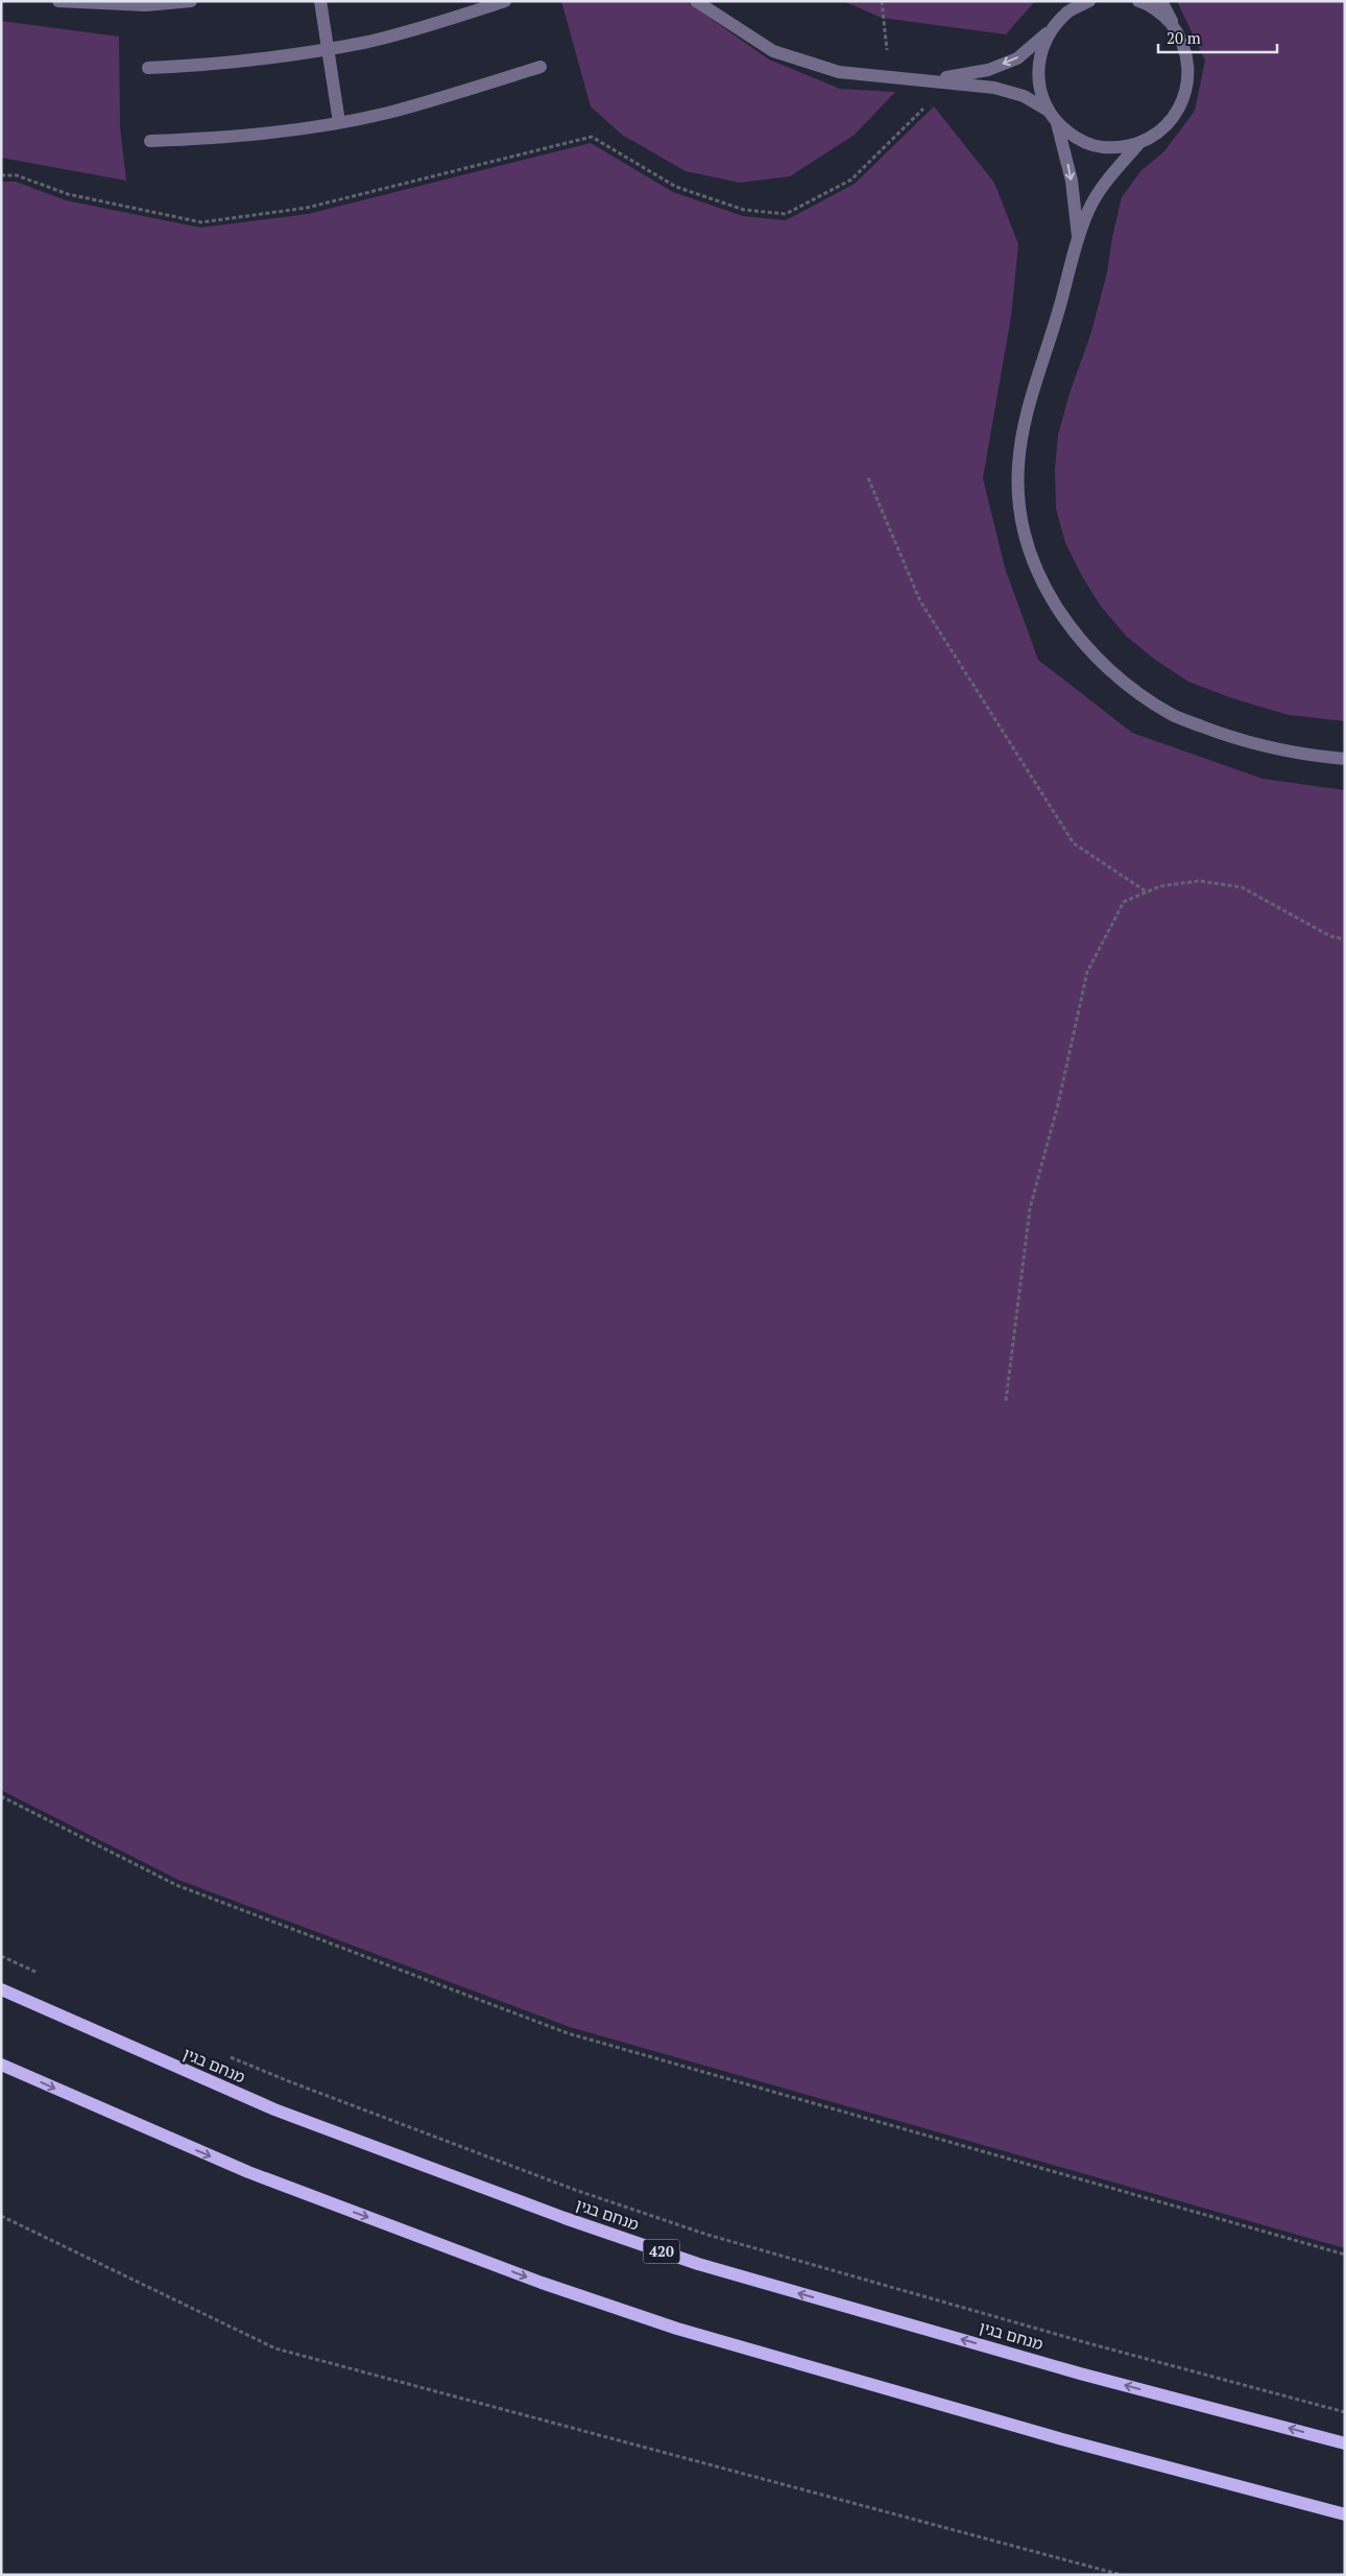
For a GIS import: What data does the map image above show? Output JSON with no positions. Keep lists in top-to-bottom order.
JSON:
{
  "streets": {
    "main road": ["מנחם בגין", "420"]
  },
  "scale_bar": "20 m"
}
